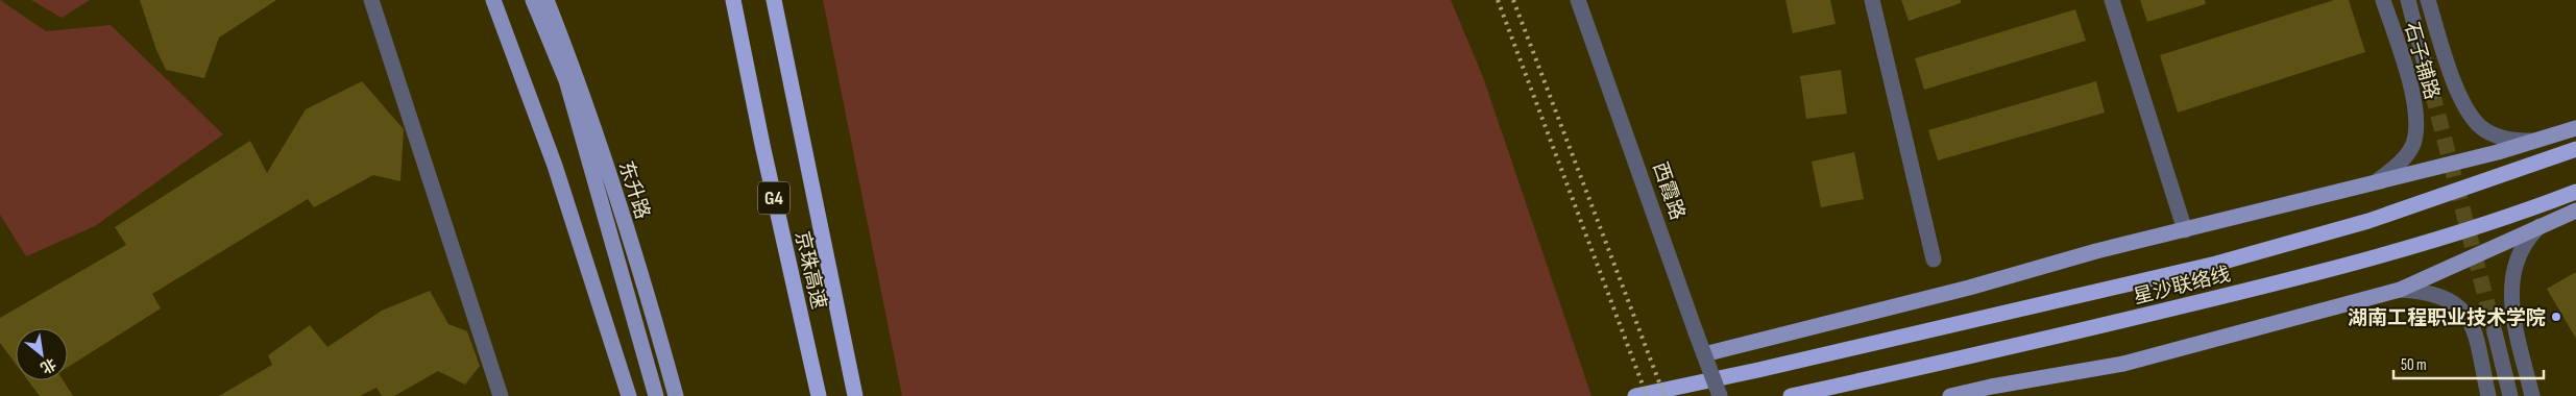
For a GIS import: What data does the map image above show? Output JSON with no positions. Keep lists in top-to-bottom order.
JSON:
{
  "streets": {
    "highway": ["G4", "京珠高速", "星沙联络线"],
    "main road": ["东升路"],
    "street": ["石子铺路", "西霞路"]
  },
  "places": ["湖南工程职业技术学院"],
  "scale_bar": "50 m",
  "north": "bottom right"
}
